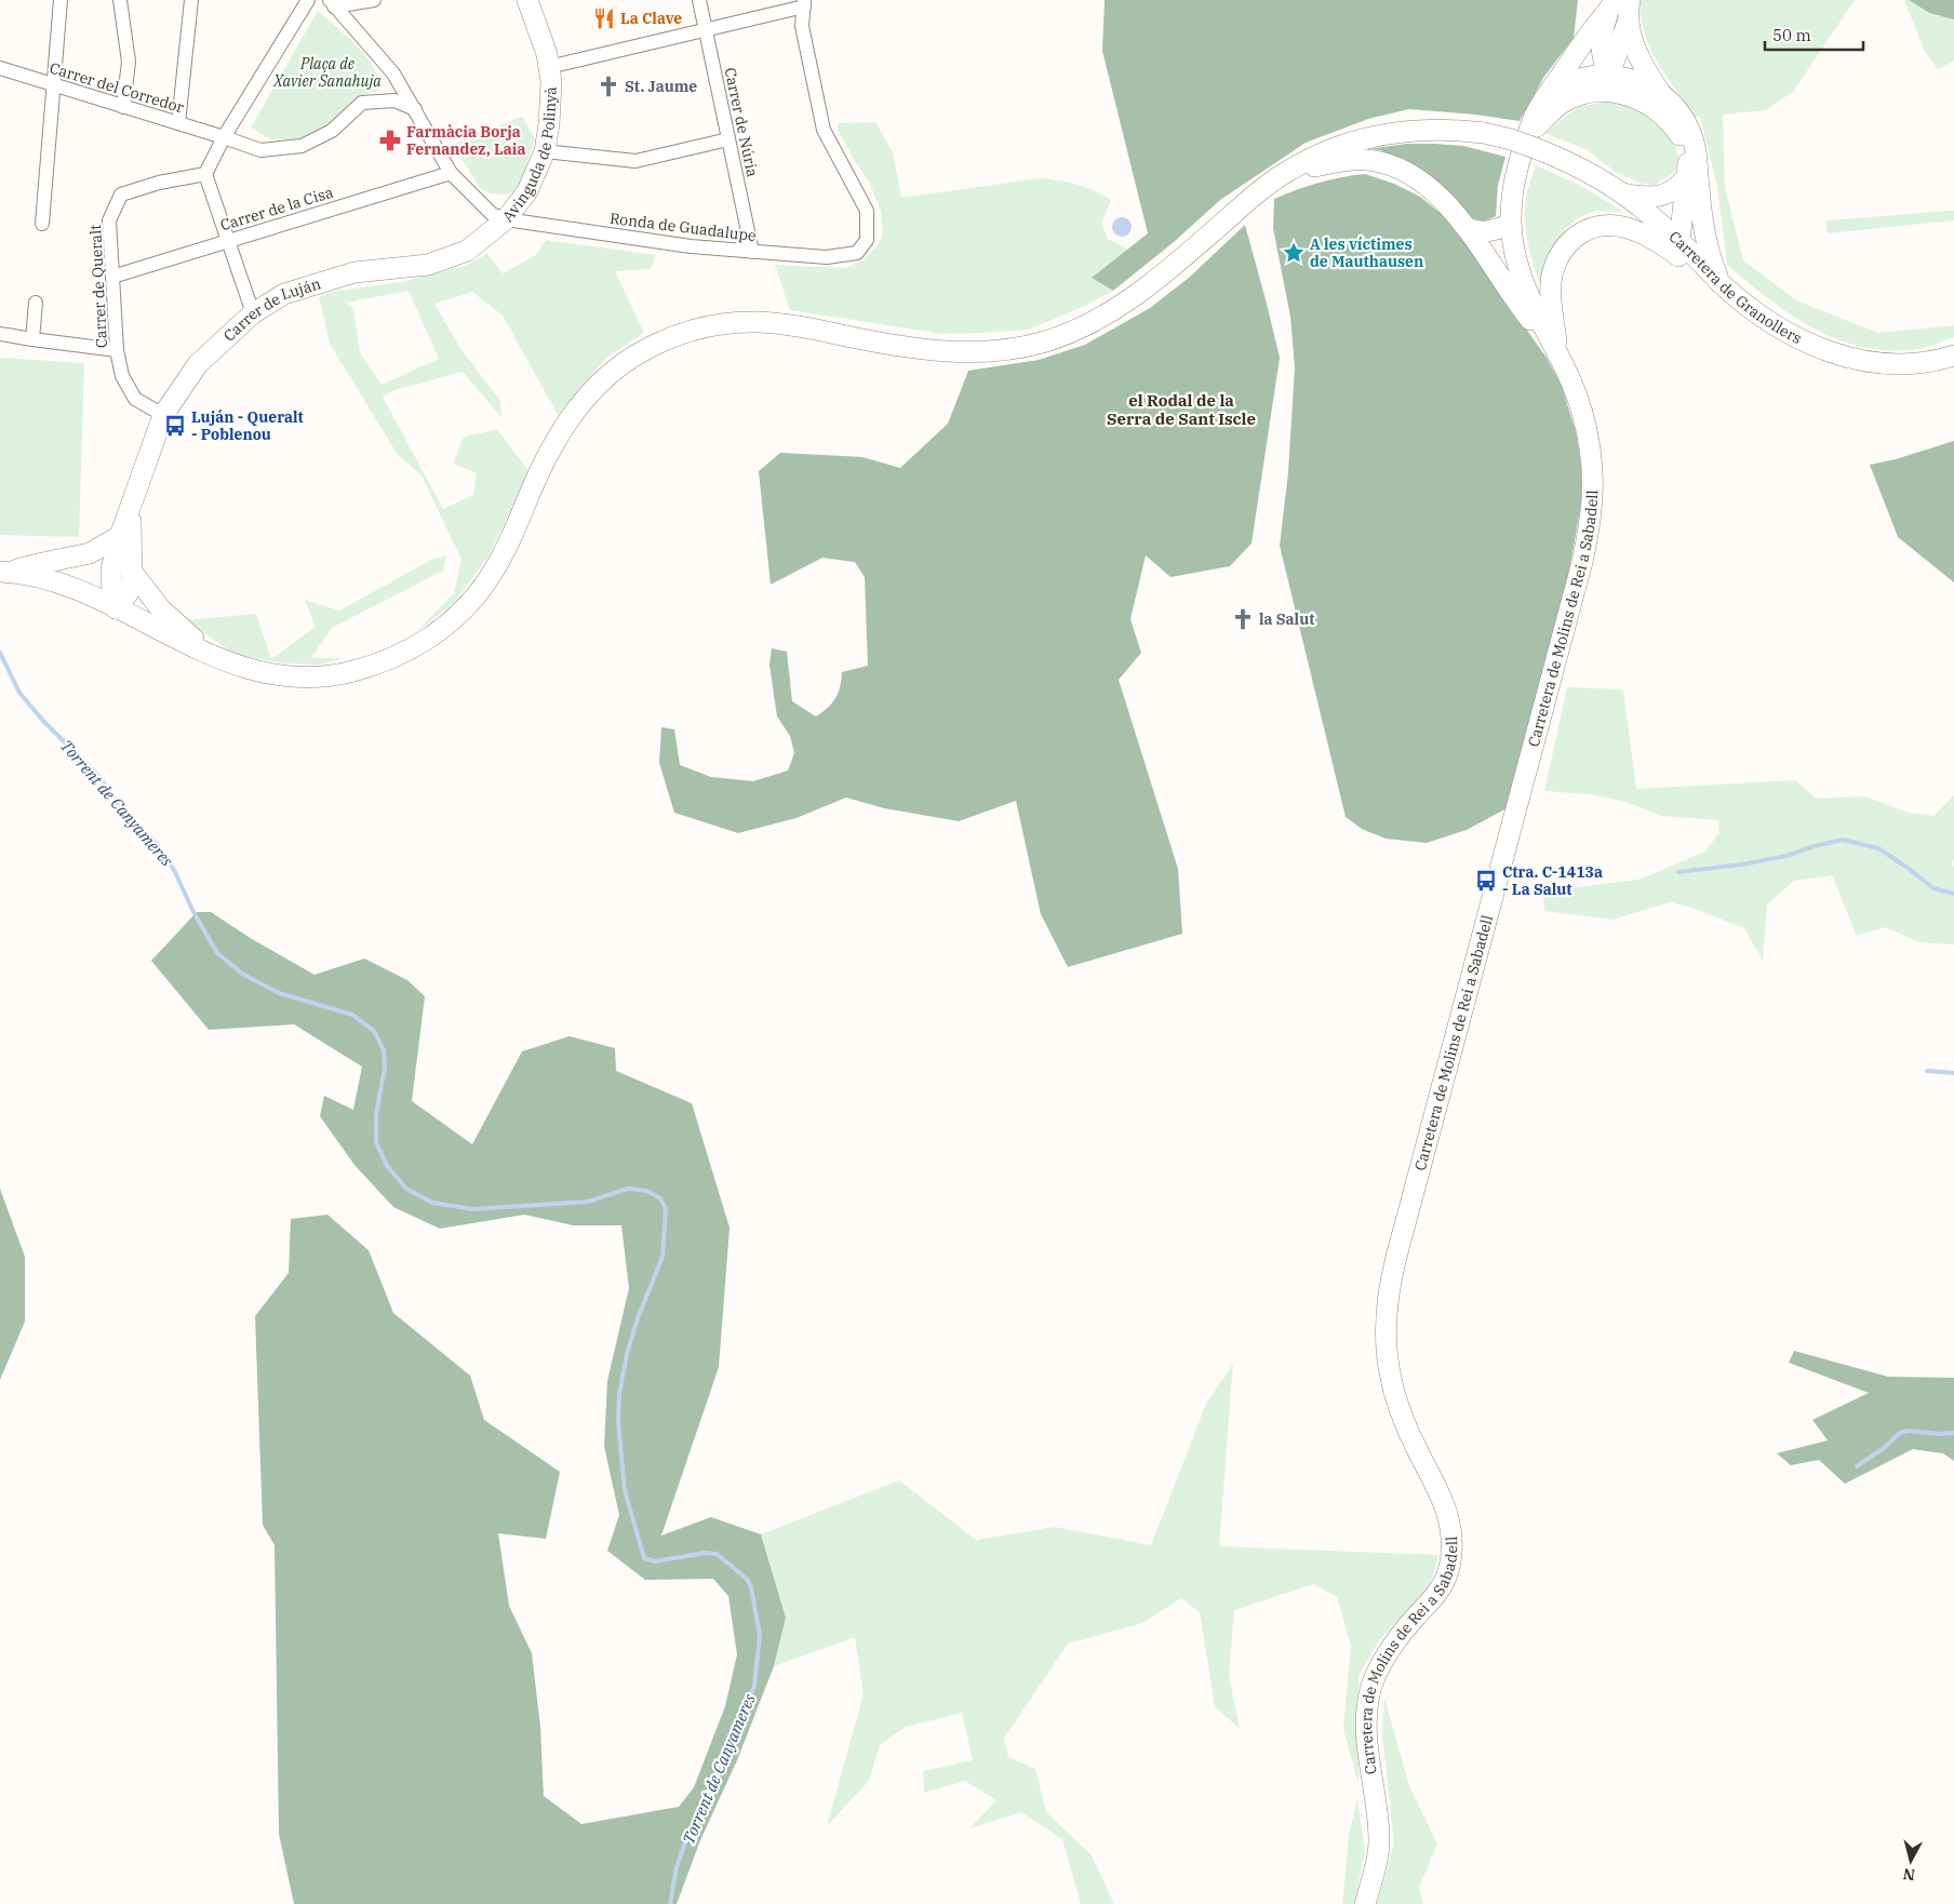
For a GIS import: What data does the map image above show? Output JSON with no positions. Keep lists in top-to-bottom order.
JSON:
{
  "streets": {
    "main road": [
      "Avinguda de Polinyà",
      "Carretera de Granollers",
      "Carrer de Luján",
      "Carretera de Molins de Rei a Sabadell"
    ],
    "street": [
      "Carrer del Corredor",
      "Carrer de Núria",
      "Carrer de la Cisa",
      "Ronda de Guadalupe",
      "Carrer de Queralt"
    ]
  },
  "crossings": [
    ["Carrer de Núria", "Ronda de Guadalupe"],
    ["Avinguda de Polinyà", "Carrer de la Cisa"],
    ["Avinguda de Polinyà", "Ronda de Guadalupe"],
    ["Avinguda de Polinyà", "Carrer de Luján"],
    ["Carrer de la Cisa", "Carrer de Queralt"],
    ["Ronda de Guadalupe", "Carrer de Luján"],
    ["Carrer de Queralt", "Carrer de Luján"],
    ["Carretera de Granollers", "Carretera de Molins de Rei a Sabadell"]
  ],
  "districts": ["el Rodal de la Serra de Sant Iscle"],
  "water": ["Torrent de Canyameres"],
  "parks": ["Plaça de Xavier Sanahuja"],
  "places": {
    "restaurant": ["La Clave"],
    "church": ["St. Jaume", "la Salut"],
    "pharmacy": ["Farmàcia Borja Fernandez, Laia"],
    "place": ["A les víctimes de Mauthausen"],
    "bus stop": ["Luján - Queralt - Poblenou", "Ctra. C-1413a - La Salut"]
  },
  "scale_bar": "50 m",
  "north": "bottom"
}
